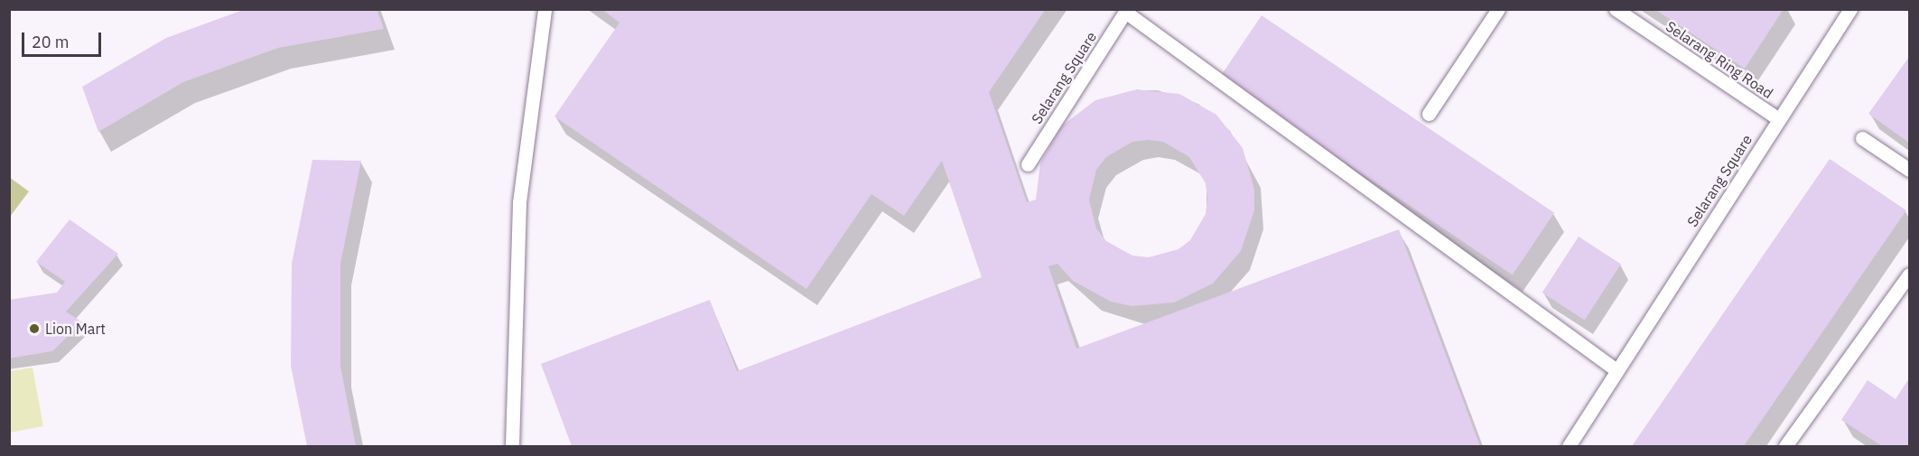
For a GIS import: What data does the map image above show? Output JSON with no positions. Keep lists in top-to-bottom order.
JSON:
{
  "streets": {
    "lane": ["Selarang Ring Road", "Selarang Square"]
  },
  "crossings": [
    ["Selarang Ring Road", "Selarang Square"]
  ],
  "places": ["Lion Mart"],
  "scale_bar": "20 m"
}
